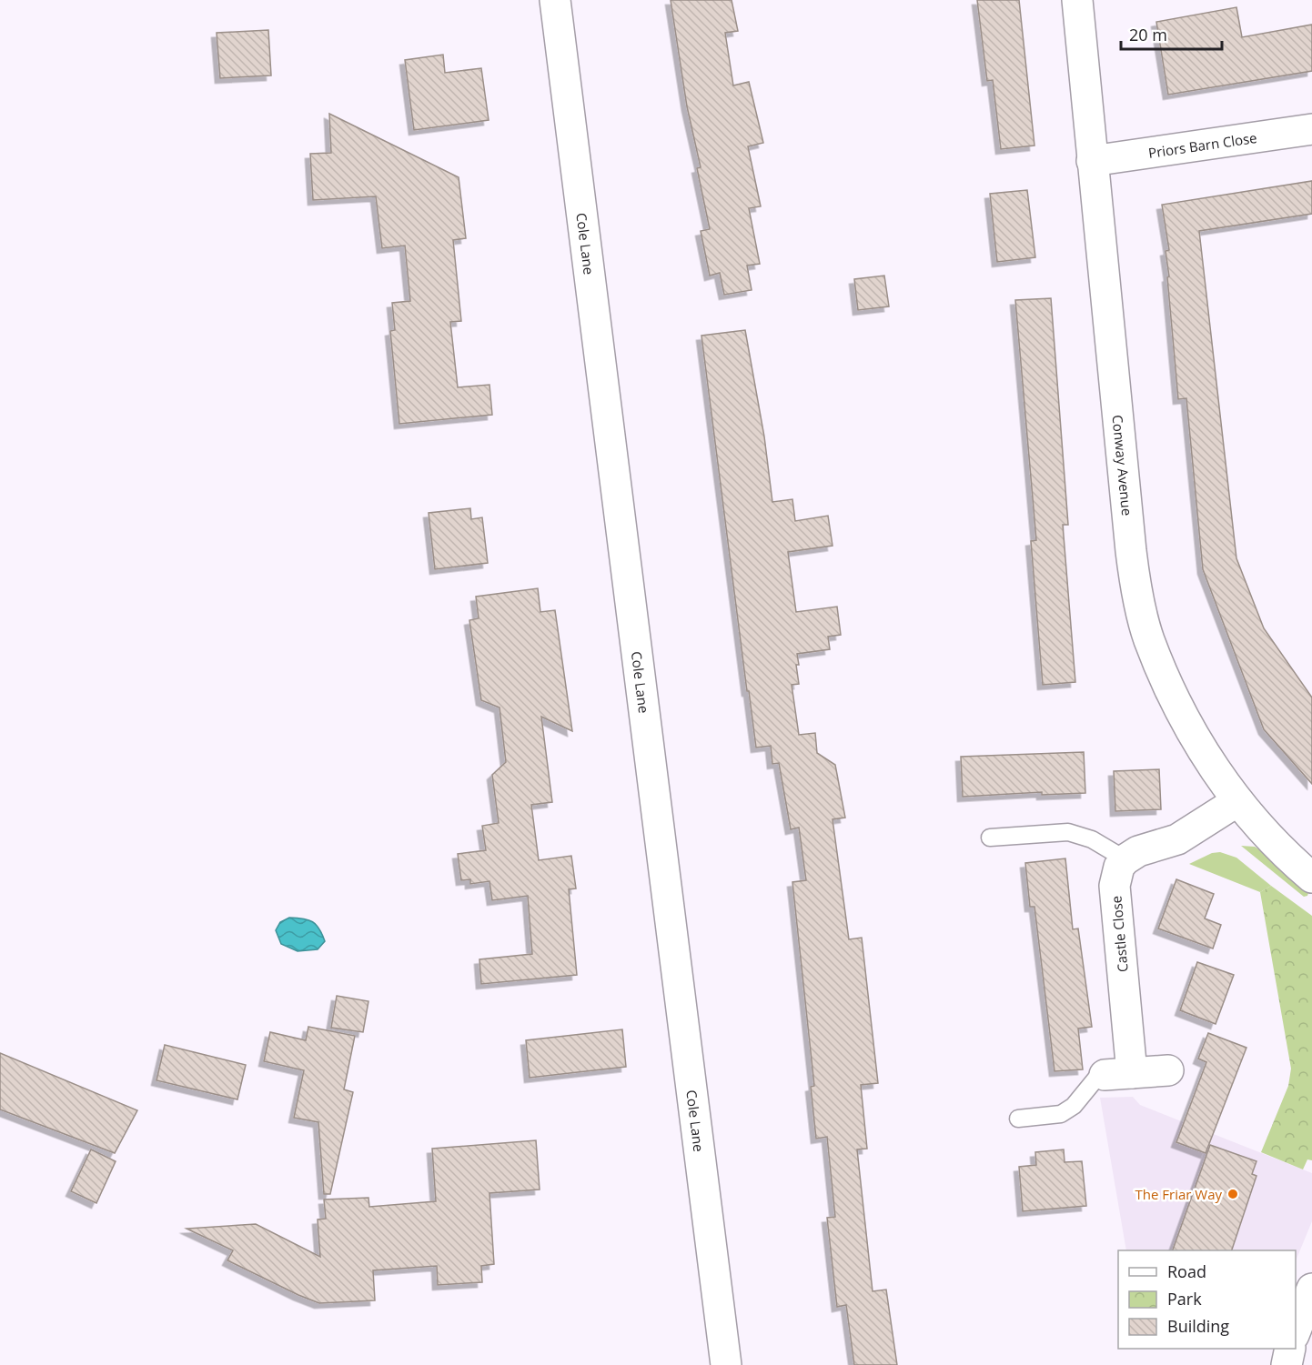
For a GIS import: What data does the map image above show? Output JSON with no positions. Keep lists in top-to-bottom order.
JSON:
{
  "streets": {
    "street": [
      "Priors Barn Close",
      "Cole Lane",
      "Conway Avenue",
      "Castle Close"
    ]
  },
  "crossings": [
    ["Priors Barn Close", "Conway Avenue"]
  ],
  "places": ["The Friar Way"],
  "legend": ["Road", "Park", "Building"],
  "scale_bar": "20 m"
}
